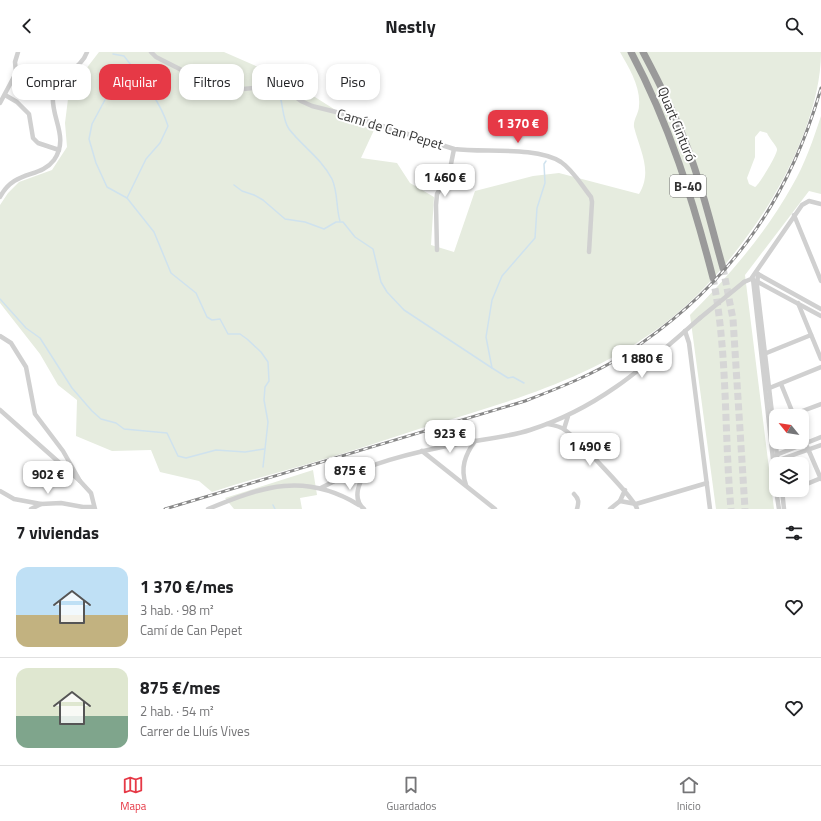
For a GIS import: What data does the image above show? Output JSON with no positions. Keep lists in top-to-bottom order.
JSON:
{
  "streets": {
    "highway": ["Quart Cinturó", "B-40"],
    "street": ["Camí de Can Pepet"]
  },
  "north": "top left",
  "page": {
    "header": "Nestly",
    "chip": [
      "Comprar",
      "Alquilar",
      "Filtros",
      "Nuevo",
      "Piso"
    ],
    "price": [
      "1 370 €",
      "1 460 €",
      "1 880 €",
      "923 €",
      "1 490 €",
      "875 €",
      "902 €"
    ],
    "heading": "7 viviendas",
    "list": [
      {
        "name": "1 370 €/mes",
        "note": "3 hab. · 98 m² · Camí de Can Pepet"
      },
      {
        "name": "875 €/mes",
        "note": "2 hab. · 54 m² · Carrer de Lluís Vives"
      }
    ],
    "tabs": ["Mapa", "Guardados", "Inicio"]
  }
}
